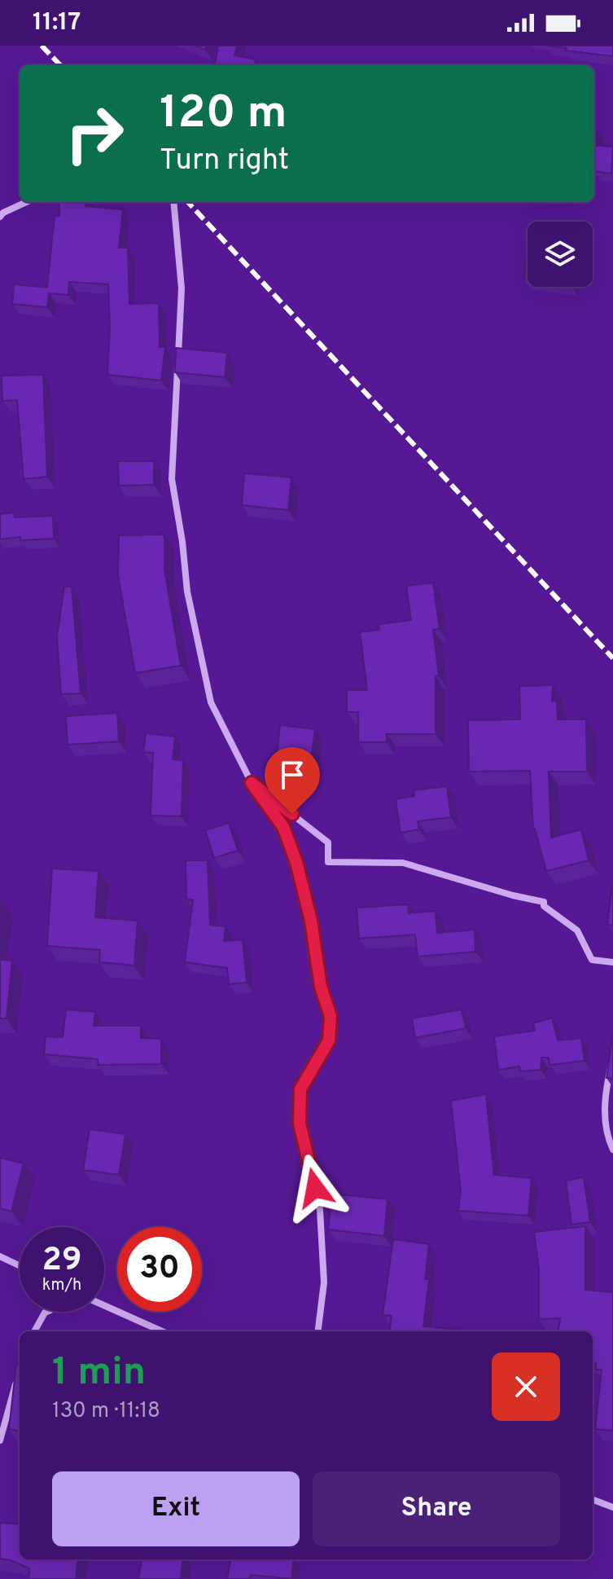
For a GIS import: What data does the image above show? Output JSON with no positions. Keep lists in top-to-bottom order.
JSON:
{
  "page": {
    "status": "11:17",
    "turn": ["120 m", "Turn right"],
    "speed": "29 km/h",
    "limit": "30",
    "heading": ["1 min", "130 m · 11:18"],
    "buttons": ["Exit", "Share"]
  }
}
